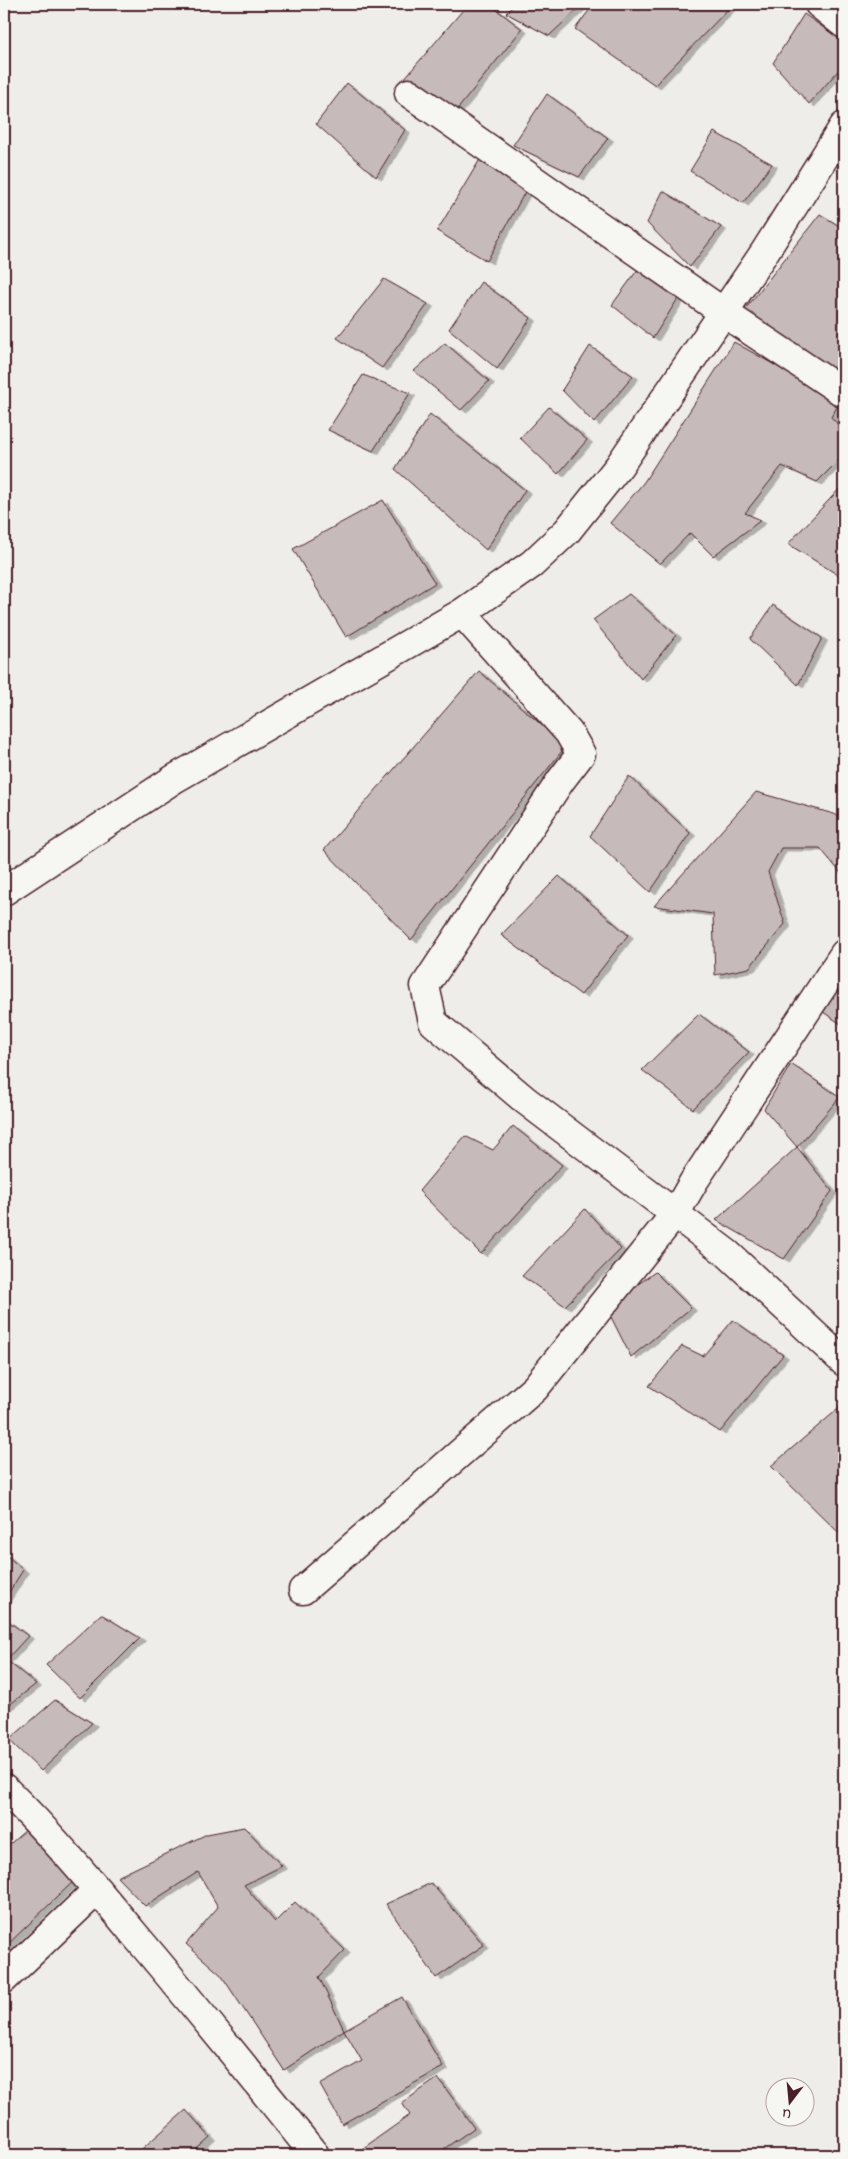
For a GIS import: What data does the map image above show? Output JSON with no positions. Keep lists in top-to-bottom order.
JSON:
{
  "north": "bottom"
}
